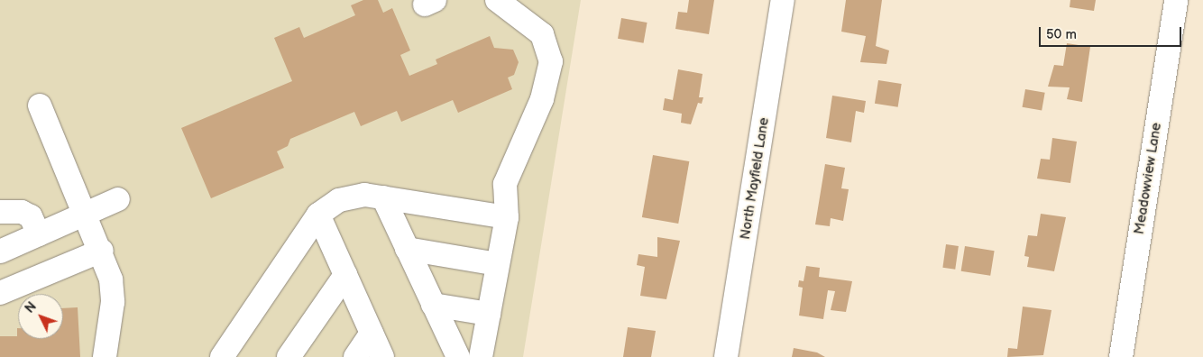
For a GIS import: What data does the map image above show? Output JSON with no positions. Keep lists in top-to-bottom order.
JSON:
{
  "streets": {
    "street": ["North Mayfield Lane", "Meadowview Lane"]
  },
  "scale_bar": "50 m",
  "north": "top left"
}
